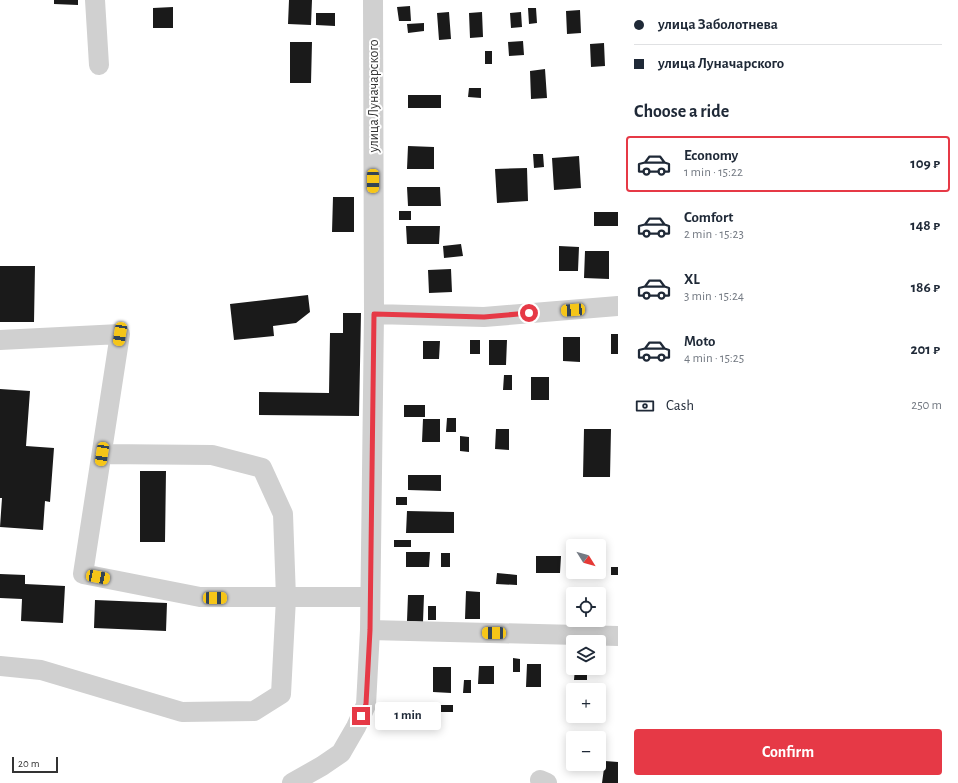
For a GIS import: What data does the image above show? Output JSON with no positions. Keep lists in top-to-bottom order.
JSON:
{
  "streets": {
    "street": ["улица Луначарского"]
  },
  "scale_bar": "20 m",
  "north": "bottom right",
  "page": {
    "banner": ["улица Заболотнева", "улица Луначарского"],
    "heading": "Choose a ride",
    "list": [
      {
        "name": "Economy",
        "note": "1 min · 15:22",
        "value": "109 ₽"
      },
      {
        "name": "Comfort",
        "note": "2 min · 15:23",
        "value": "148 ₽"
      },
      {
        "name": "XL",
        "note": "3 min · 15:24",
        "value": "186 ₽"
      },
      {
        "name": "Moto",
        "note": "4 min · 15:25",
        "value": "201 ₽"
      }
    ],
    "pay": ["Cash", "250 m"],
    "map_buttons": ["+", "−"],
    "bubble": "1 min",
    "buttons": "Confirm",
    "scale": "20 m"
  }
}
